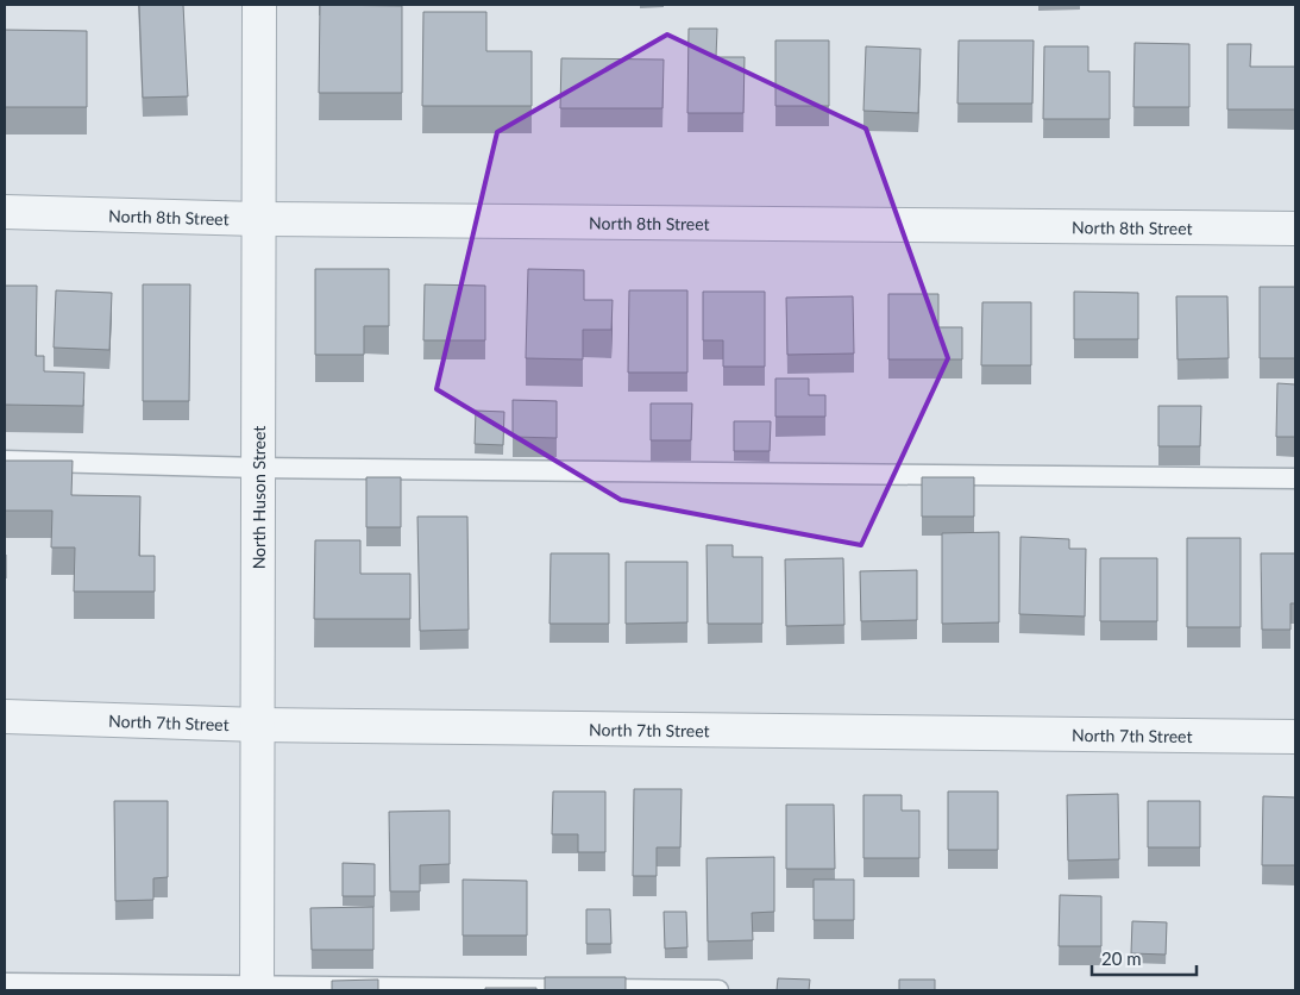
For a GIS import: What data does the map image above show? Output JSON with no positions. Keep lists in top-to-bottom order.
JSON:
{
  "streets": {
    "street": ["North 8th Street", "North Huson Street", "North 7th Street"]
  },
  "crossings": [
    ["North 8th Street", "North Huson Street"],
    ["North Huson Street", "North 7th Street"]
  ],
  "scale_bar": "20 m"
}
